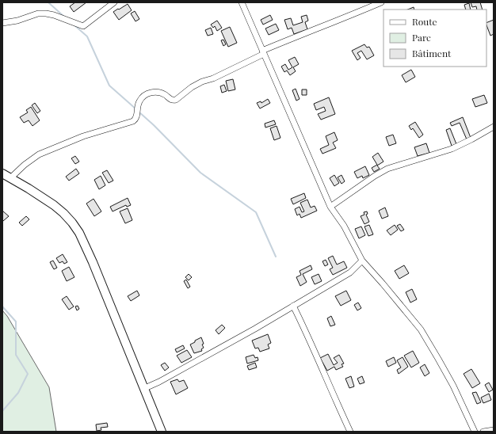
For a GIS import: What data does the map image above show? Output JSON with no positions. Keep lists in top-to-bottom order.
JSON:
{
  "legend": ["Route", "Parc", "Bâtiment"]
}
